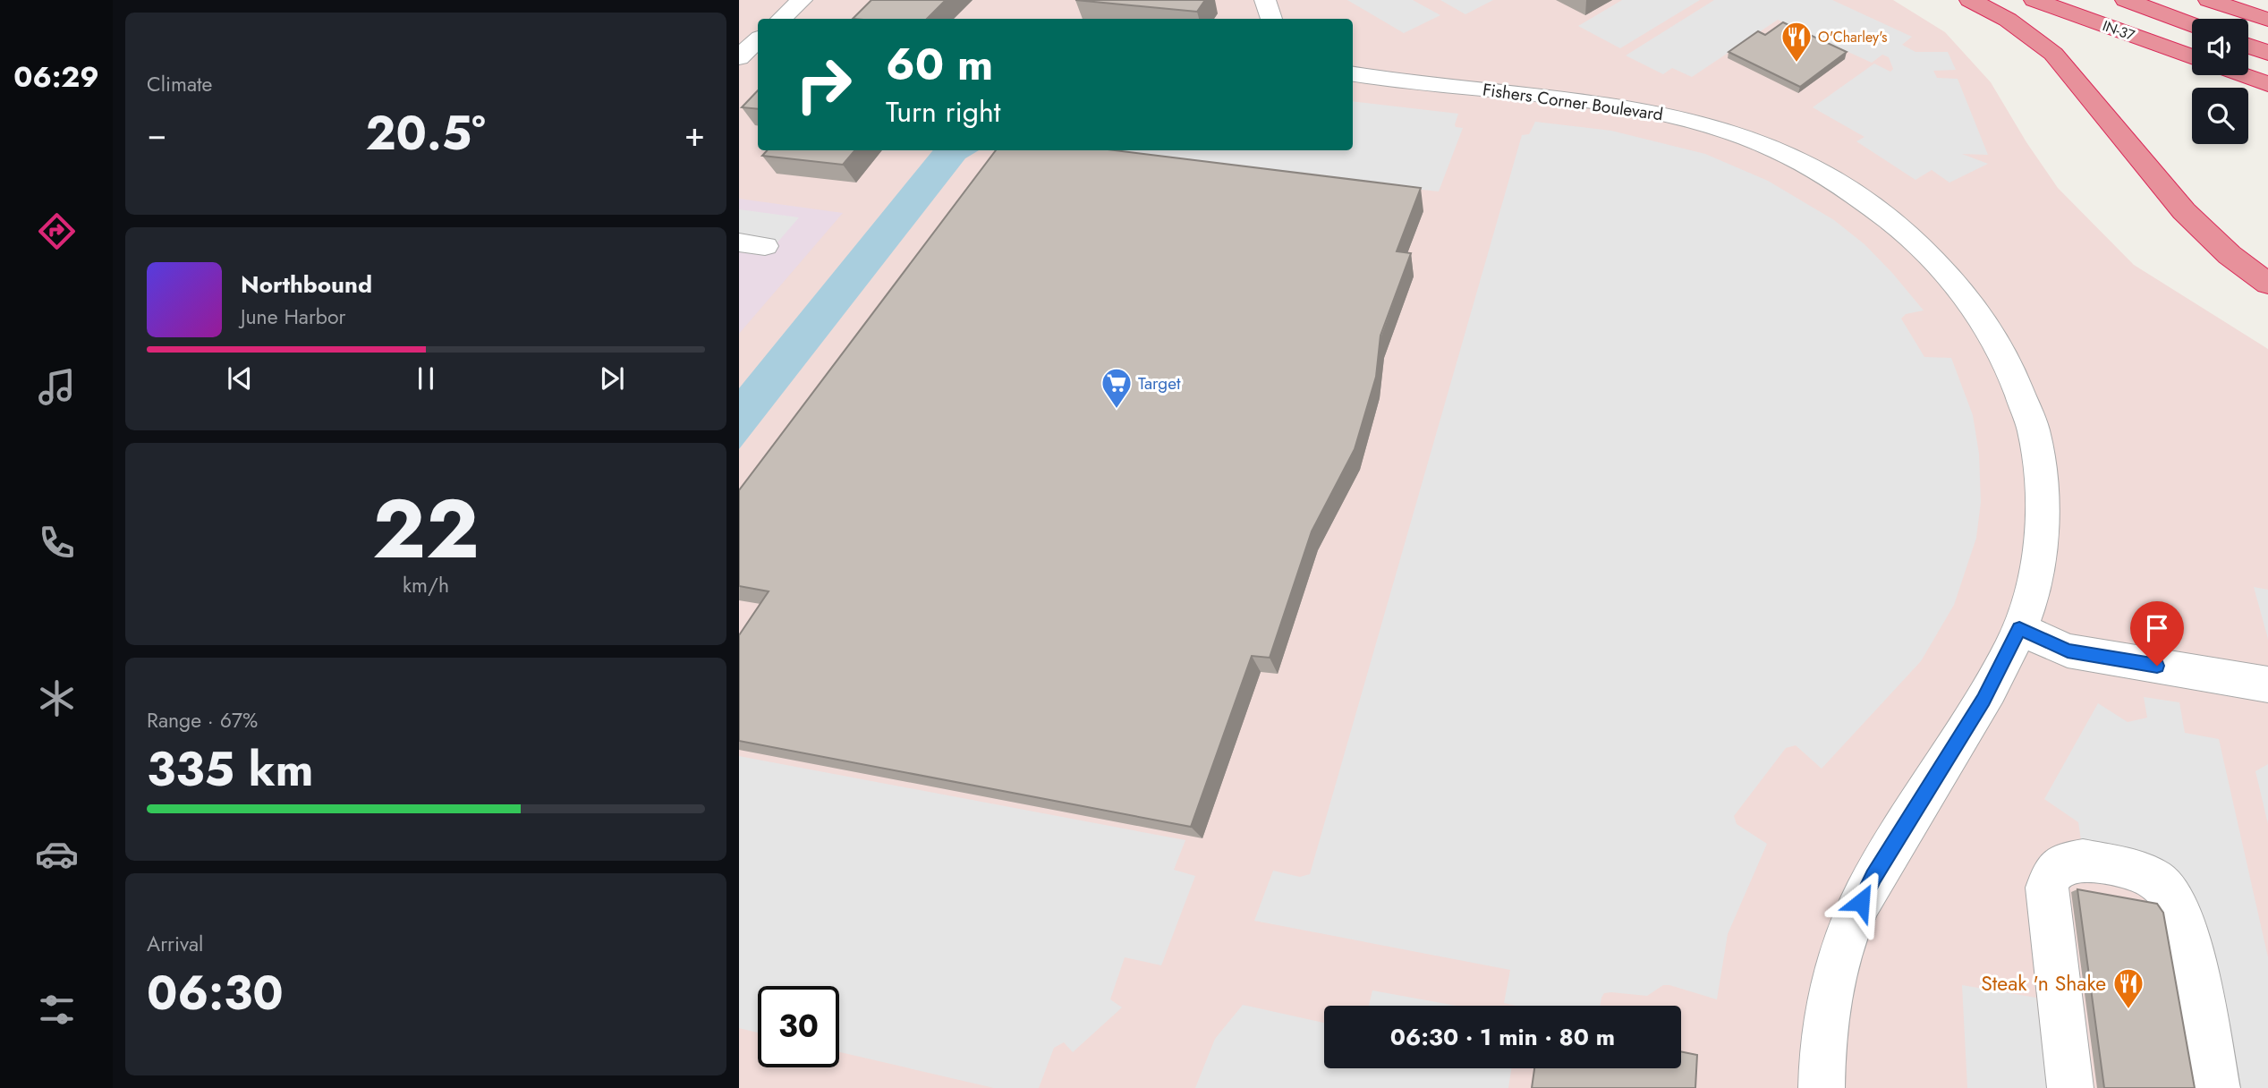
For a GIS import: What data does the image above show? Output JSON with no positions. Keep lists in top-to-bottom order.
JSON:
{
  "streets": {
    "highway": ["IN-37"],
    "street": ["Fishers Corner Boulevard"]
  },
  "places": {
    "restaurant": ["O'Charley's", "Steak 'n Shake"],
    "supermarket": ["Target"]
  },
  "page": {
    "tabs": "06:29",
    "tile": [
      "Climate",
      ["22", "km/h"],
      ["Range · 67%", "335 km"],
      ["Arrival", "06:30"]
    ],
    "turn": ["60 m", "Turn right"],
    "heat": ["−", "20.5°", "+"],
    "song": ["Northbound", "June Harbor"],
    "limit": "30",
    "trip": "06:30 · 1 min · 80 m"
  }
}
